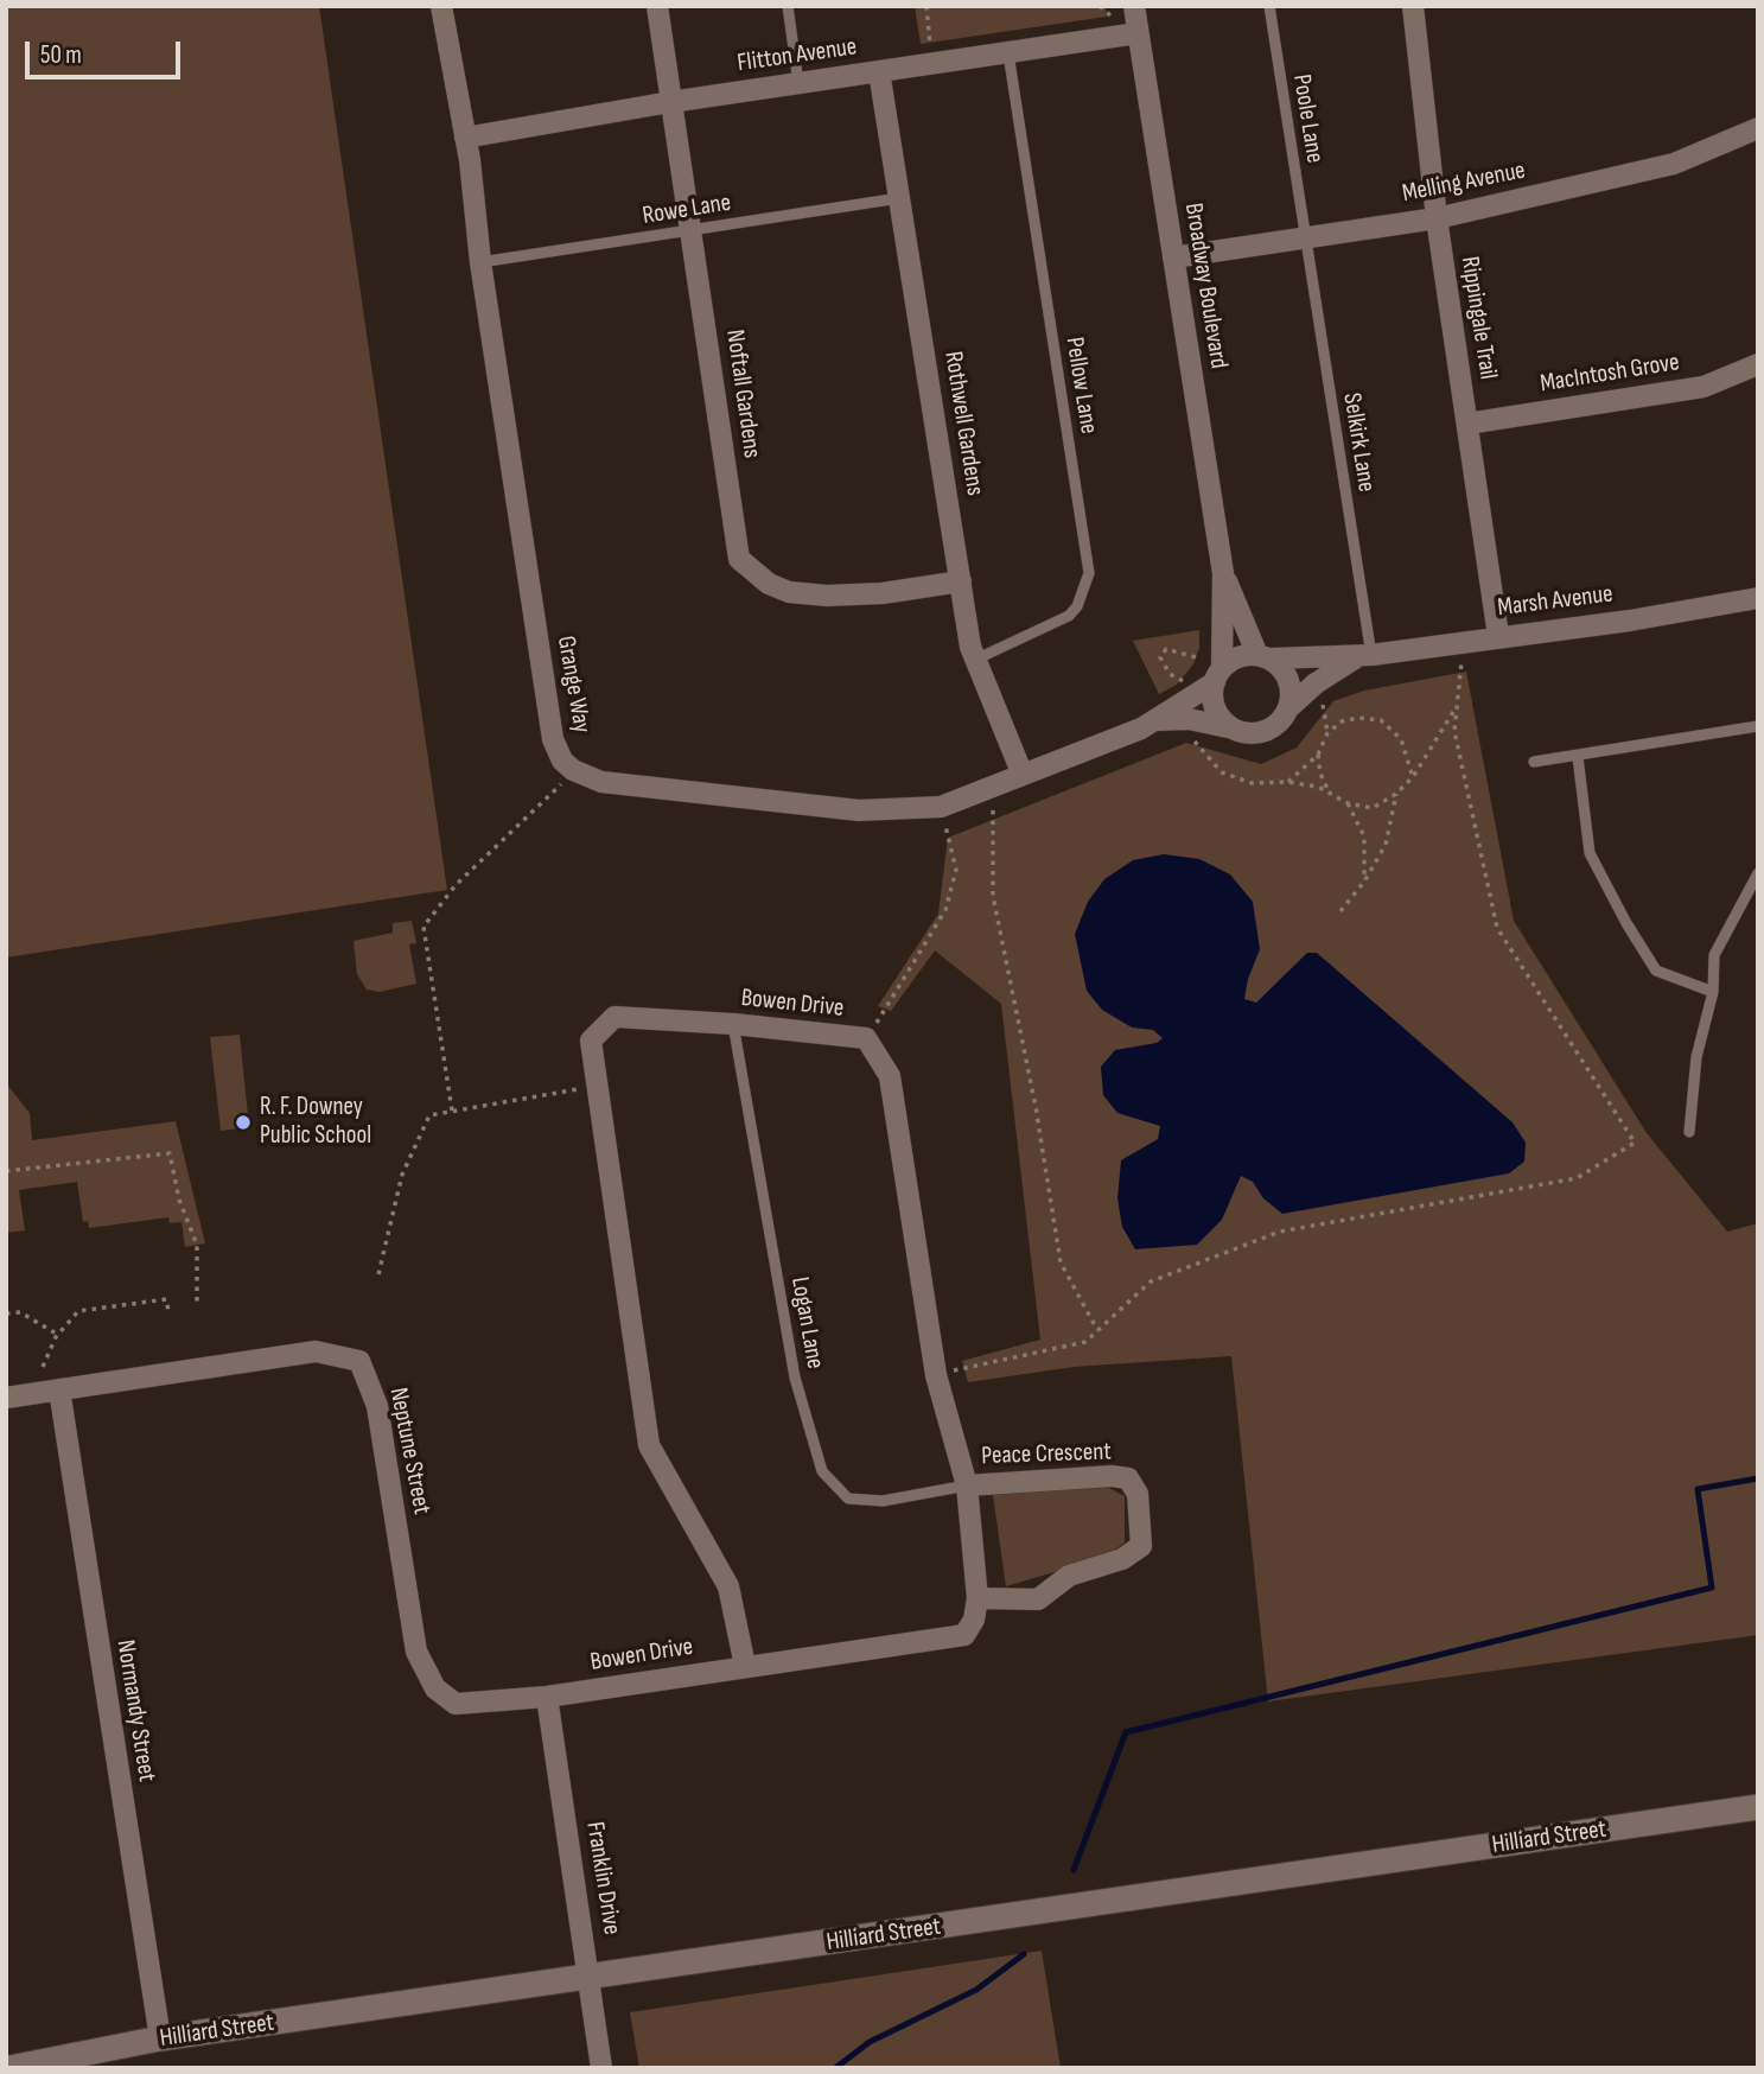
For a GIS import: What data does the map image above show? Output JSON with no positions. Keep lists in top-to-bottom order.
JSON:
{
  "streets": {
    "street": [
      "Flitton Avenue",
      "Melling Avenue",
      "Broadway Boulevard",
      "Rippingale Trail",
      "MacIntosh Grove",
      "Noftall Gardens",
      "Rothwell Gardens",
      "Marsh Avenue",
      "Grange Way",
      "Bowen Drive",
      "Neptune Street",
      "Peace Crescent",
      "Normandy Street",
      "Hilliard Street",
      "Franklin Drive"
    ],
    "lane": [
      "Poole Lane",
      "Rowe Lane",
      "Pellow Lane",
      "Selkirk Lane",
      "Logan Lane"
    ]
  },
  "crossings": [
    ["Flitton Avenue", "Broadway Boulevard"],
    ["Flitton Avenue", "Pellow Lane"],
    ["Flitton Avenue", "Noftall Gardens"],
    ["Flitton Avenue", "Rothwell Gardens"],
    ["Flitton Avenue", "Grange Way"],
    ["Poole Lane", "Melling Avenue"],
    ["Poole Lane", "Selkirk Lane"],
    ["Melling Avenue", "Broadway Boulevard"],
    ["Melling Avenue", "Rippingale Trail"],
    ["Melling Avenue", "Selkirk Lane"],
    ["Rowe Lane", "Noftall Gardens"],
    ["Rowe Lane", "Rothwell Gardens"],
    ["Rowe Lane", "Grange Way"],
    ["Broadway Boulevard", "Marsh Avenue"],
    ["Broadway Boulevard", "Grange Way"],
    ["Rippingale Trail", "MacIntosh Grove"],
    ["Rippingale Trail", "Marsh Avenue"],
    ["Pellow Lane", "Rothwell Gardens"],
    ["Noftall Gardens", "Rothwell Gardens"],
    ["Rothwell Gardens", "Grange Way"],
    ["Selkirk Lane", "Marsh Avenue"],
    ["Marsh Avenue", "Grange Way"],
    ["Bowen Drive", "Logan Lane"],
    ["Bowen Drive", "Neptune Street"],
    ["Bowen Drive", "Peace Crescent"],
    ["Bowen Drive", "Franklin Drive"],
    ["Logan Lane", "Peace Crescent"],
    ["Neptune Street", "Normandy Street"],
    ["Neptune Street", "Franklin Drive"],
    ["Normandy Street", "Hilliard Street"],
    ["Hilliard Street", "Franklin Drive"]
  ],
  "places": ["R. F. Downey Public School"],
  "scale_bar": "50 m"
}
